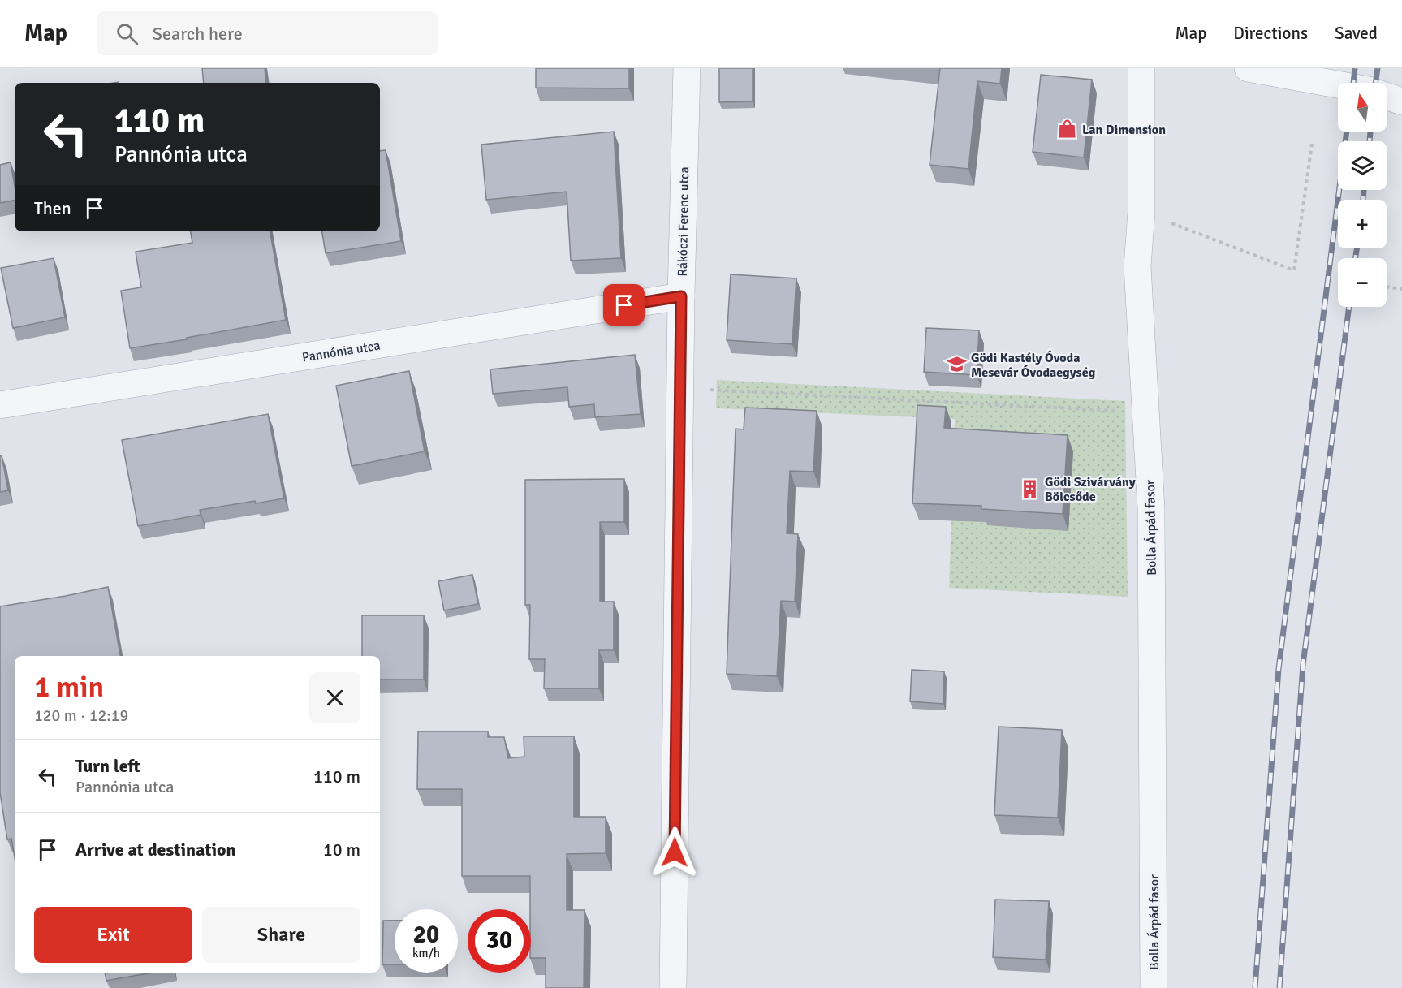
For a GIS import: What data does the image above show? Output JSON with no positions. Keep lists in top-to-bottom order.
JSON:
{
  "streets": {
    "street": ["Rákóczi Ferenc utca", "Pannónia utca", "Bolla Árpád fasor"]
  },
  "crossings": [
    ["Rákóczi Ferenc utca", "Pannónia utca"]
  ],
  "places": {
    "shop": ["Lan Dimension"],
    "school or university": ["Gödi Kastély Óvoda Mesevár Óvodaegység"],
    "building": ["Gödi Szivárvány Bölcsőde"]
  },
  "north": "top",
  "page": {
    "header": "Map",
    "search": "Search here",
    "nav": ["Map", "Directions", "Saved"],
    "map_buttons": ["+", "−"],
    "turn": ["110 m", "Pannónia utca"],
    "then": "Then",
    "heading": ["1 min", "120 m · 12:19"],
    "list": [
      {
        "name": "Turn left",
        "note": "Pannónia utca",
        "value": "110 m"
      },
      {
        "name": "Arrive at destination",
        "value": "10 m"
      }
    ],
    "buttons": ["Exit", "Share"],
    "speed": "20 km/h",
    "limit": "30"
  }
}
